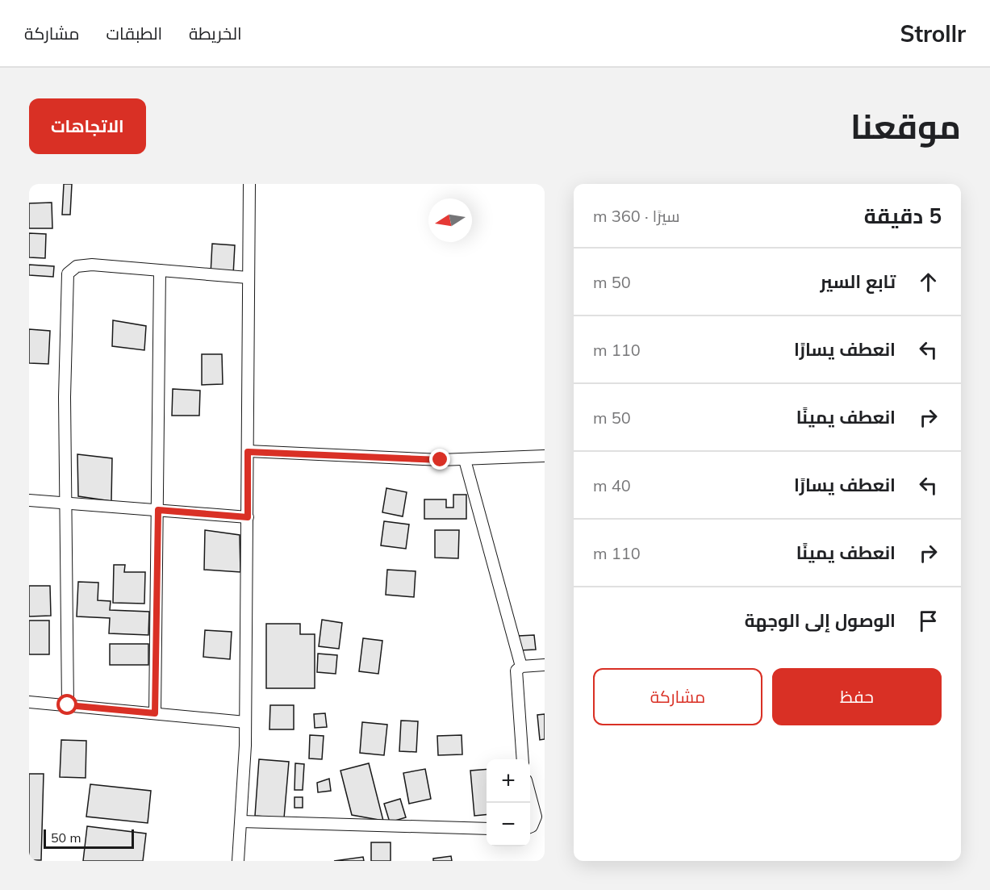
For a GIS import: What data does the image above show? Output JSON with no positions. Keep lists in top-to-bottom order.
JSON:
{
  "scale_bar": "50 m",
  "north": "left",
  "page": {
    "header": "Strollr",
    "nav": ["الخريطة", "الطبقات", "مشاركة"],
    "title": "موقعنا",
    "buttons": [
      "الاتجاهات",
      ["حفظ", "مشاركة"]
    ],
    "heading": ["5 دقيقة", "سيرًا · 360 m"],
    "list": [
      ["تابع السير", "50 m"],
      ["انعطف يسارًا", "110 m"],
      ["انعطف يمينًا", "50 m"],
      ["انعطف يسارًا", "40 m"],
      ["انعطف يمينًا", "110 m"],
      "الوصول إلى الوجهة"
    ],
    "map_buttons": ["+", "−"],
    "scale": "50 m"
  }
}
